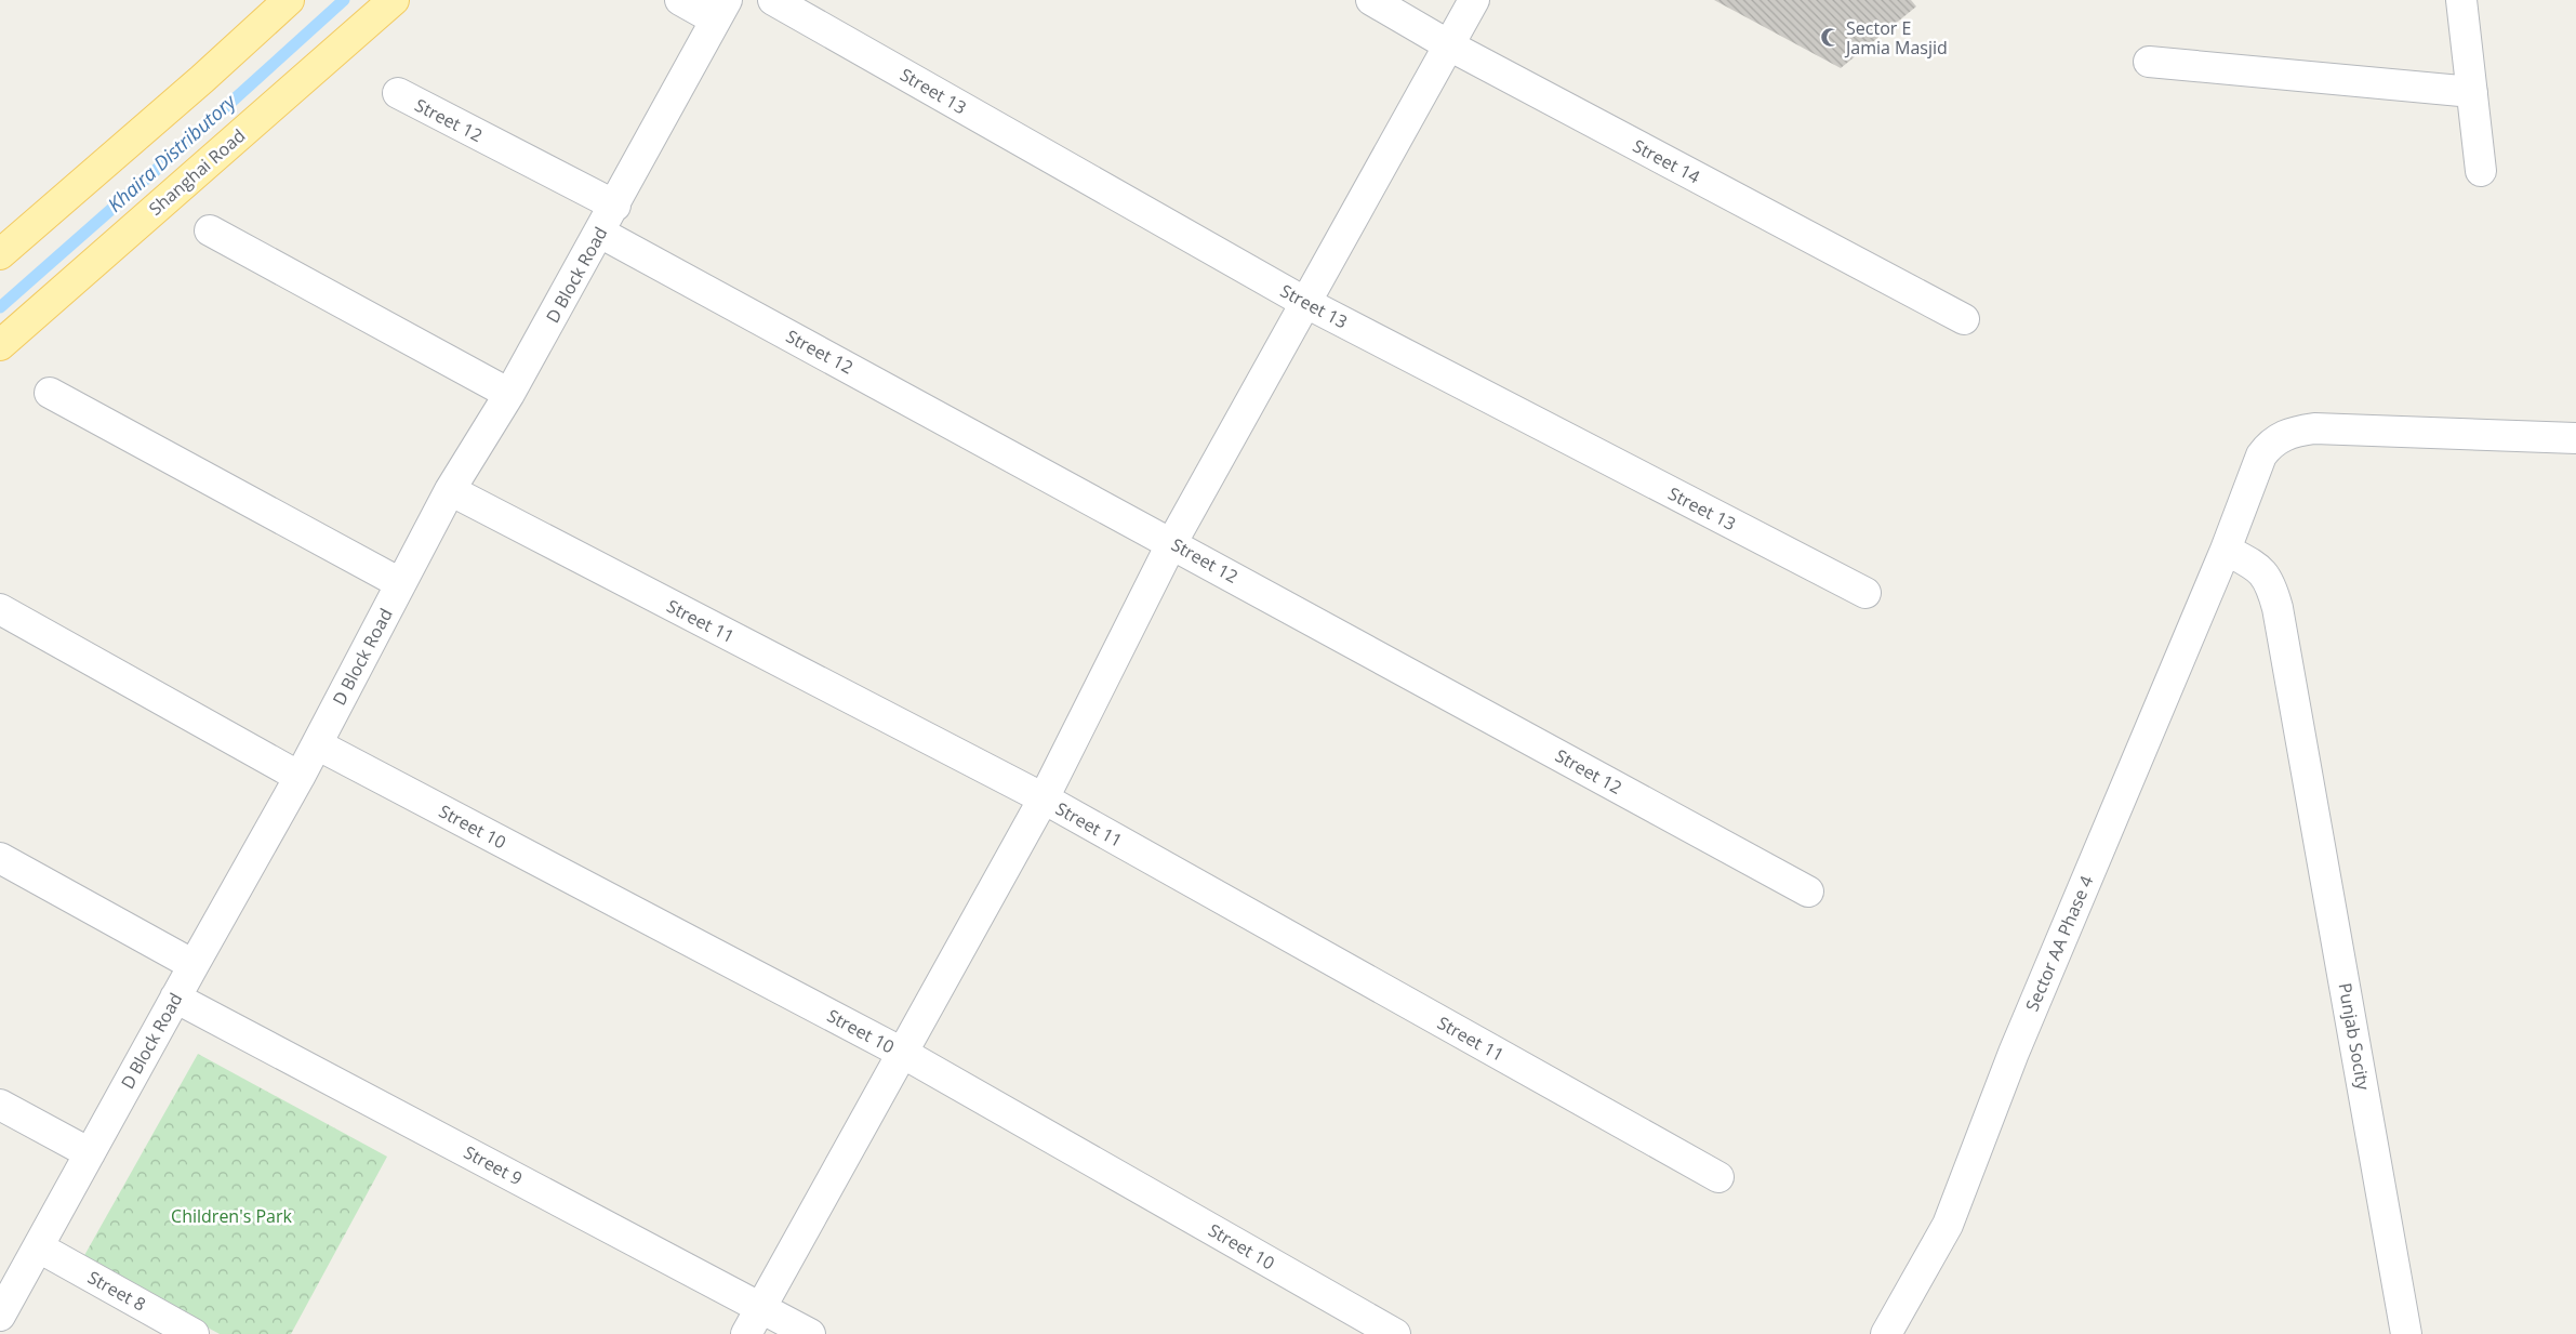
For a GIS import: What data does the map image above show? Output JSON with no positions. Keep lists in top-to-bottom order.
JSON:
{
  "streets": {
    "main road": ["Shanghai Road"],
    "street": [
      "Street 13",
      "Street 12",
      "Street 14",
      "D Block Road",
      "Street 11",
      "Street 10",
      "Sector AA Phase 4",
      "Punjab Socity",
      "Street 9",
      "Street 8"
    ]
  },
  "crossings": [
    ["Street 12", "D Block Road"],
    ["D Block Road", "Street 11"],
    ["D Block Road", "Street 10"],
    ["D Block Road", "Street 9"],
    ["D Block Road", "Street 8"],
    ["Sector AA Phase 4", "Punjab Socity"]
  ],
  "water": ["Khaira Distributory"],
  "parks": ["Children's Park"],
  "places": {
    "mosque": ["Sector E Jamia Masjid"]
  }
}
